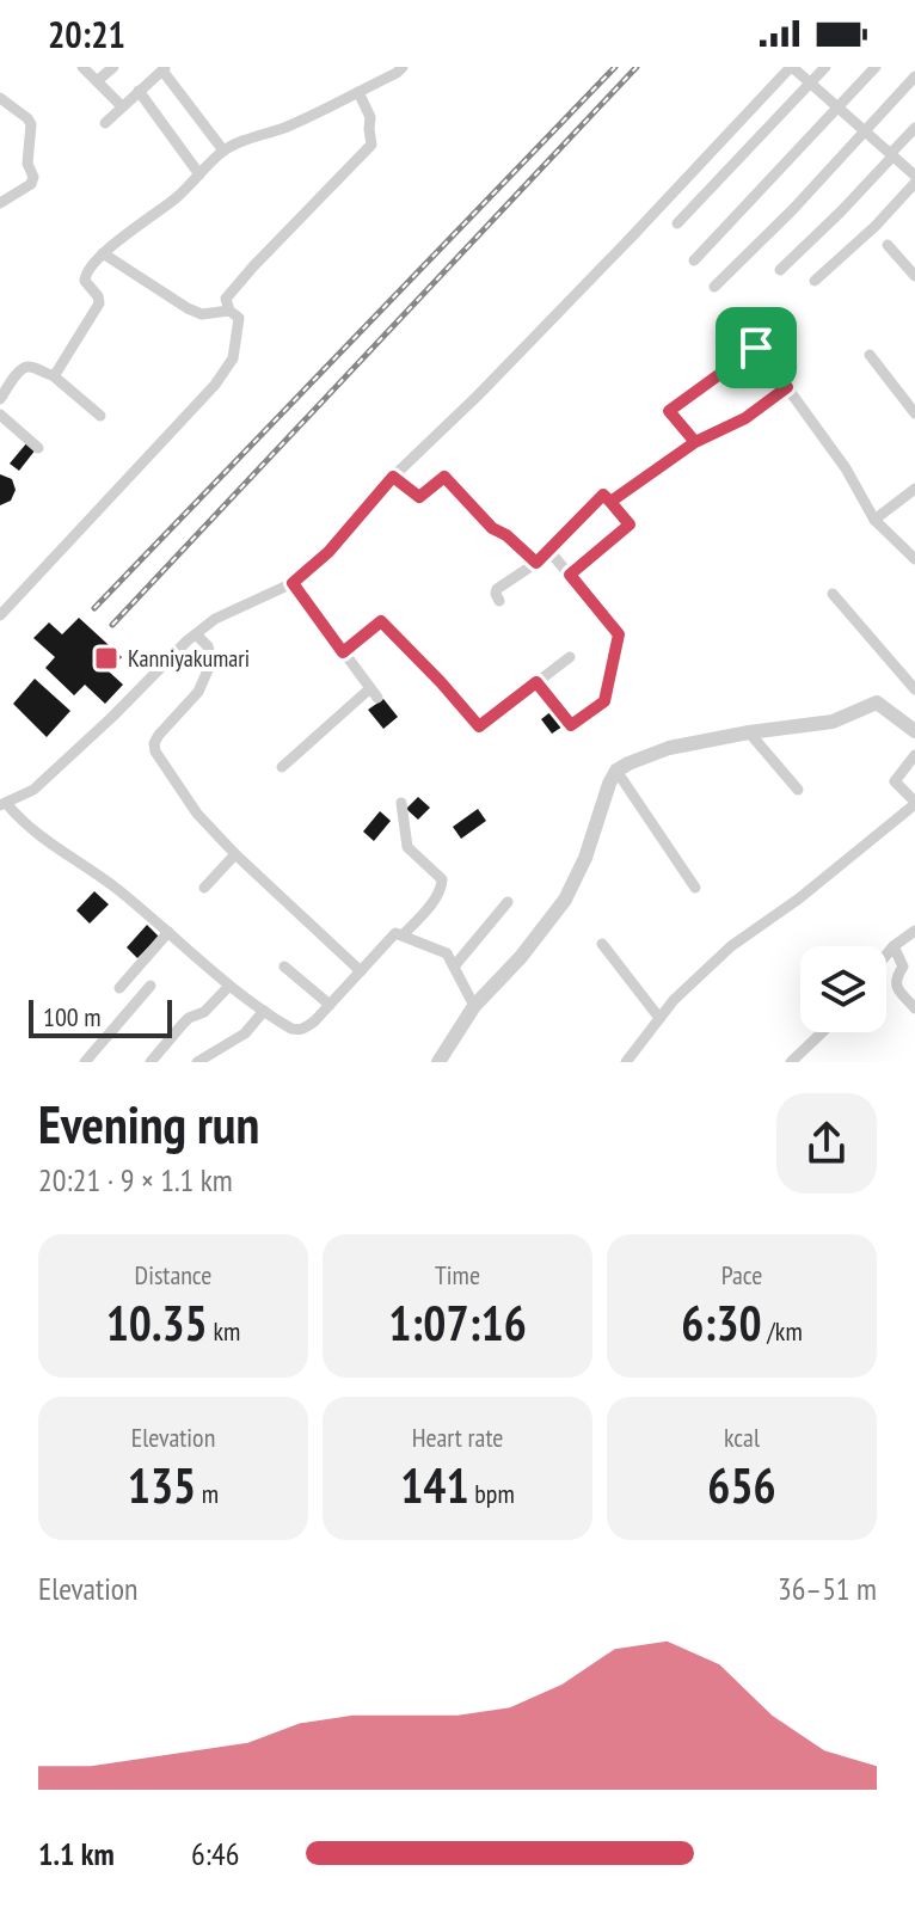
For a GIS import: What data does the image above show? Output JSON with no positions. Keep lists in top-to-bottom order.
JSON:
{
  "places": {
    "transit": ["Kanniyakumari"]
  },
  "scale_bar": "100 m",
  "page": {
    "status": "20:21",
    "scale": "100 m",
    "heading": ["Evening run", "20:21 · 9 × 1.1 km"],
    "stats": [
      ["Distance", "10.35 km"],
      ["Time", "1:07:16"],
      ["Pace", "6:30 /km"],
      ["Elevation", "135 m"],
      ["Heart rate", "141 bpm"],
      ["kcal", "656"]
    ],
    "chart": ["Elevation", "36–51 m"],
    "list": [
      {
        "name": "1.1 km",
        "note": "6:46"
      }
    ]
  }
}
